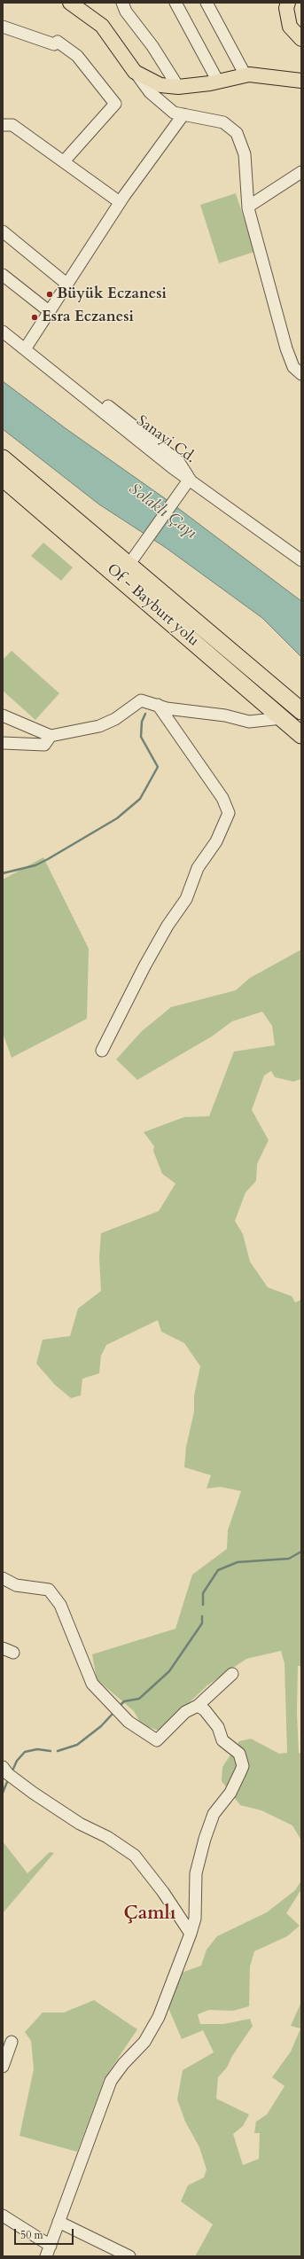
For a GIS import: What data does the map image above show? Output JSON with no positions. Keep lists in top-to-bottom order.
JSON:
{
  "streets": {
    "highway": ["Of - Bayburt yolu"],
    "street": ["Sanayi Cd."]
  },
  "districts": ["Çamlı"],
  "water": ["Solaklı Çayı"],
  "places": ["Büyük Eczanesi", "Esra Eczanesi"],
  "scale_bar": "50 m"
}
